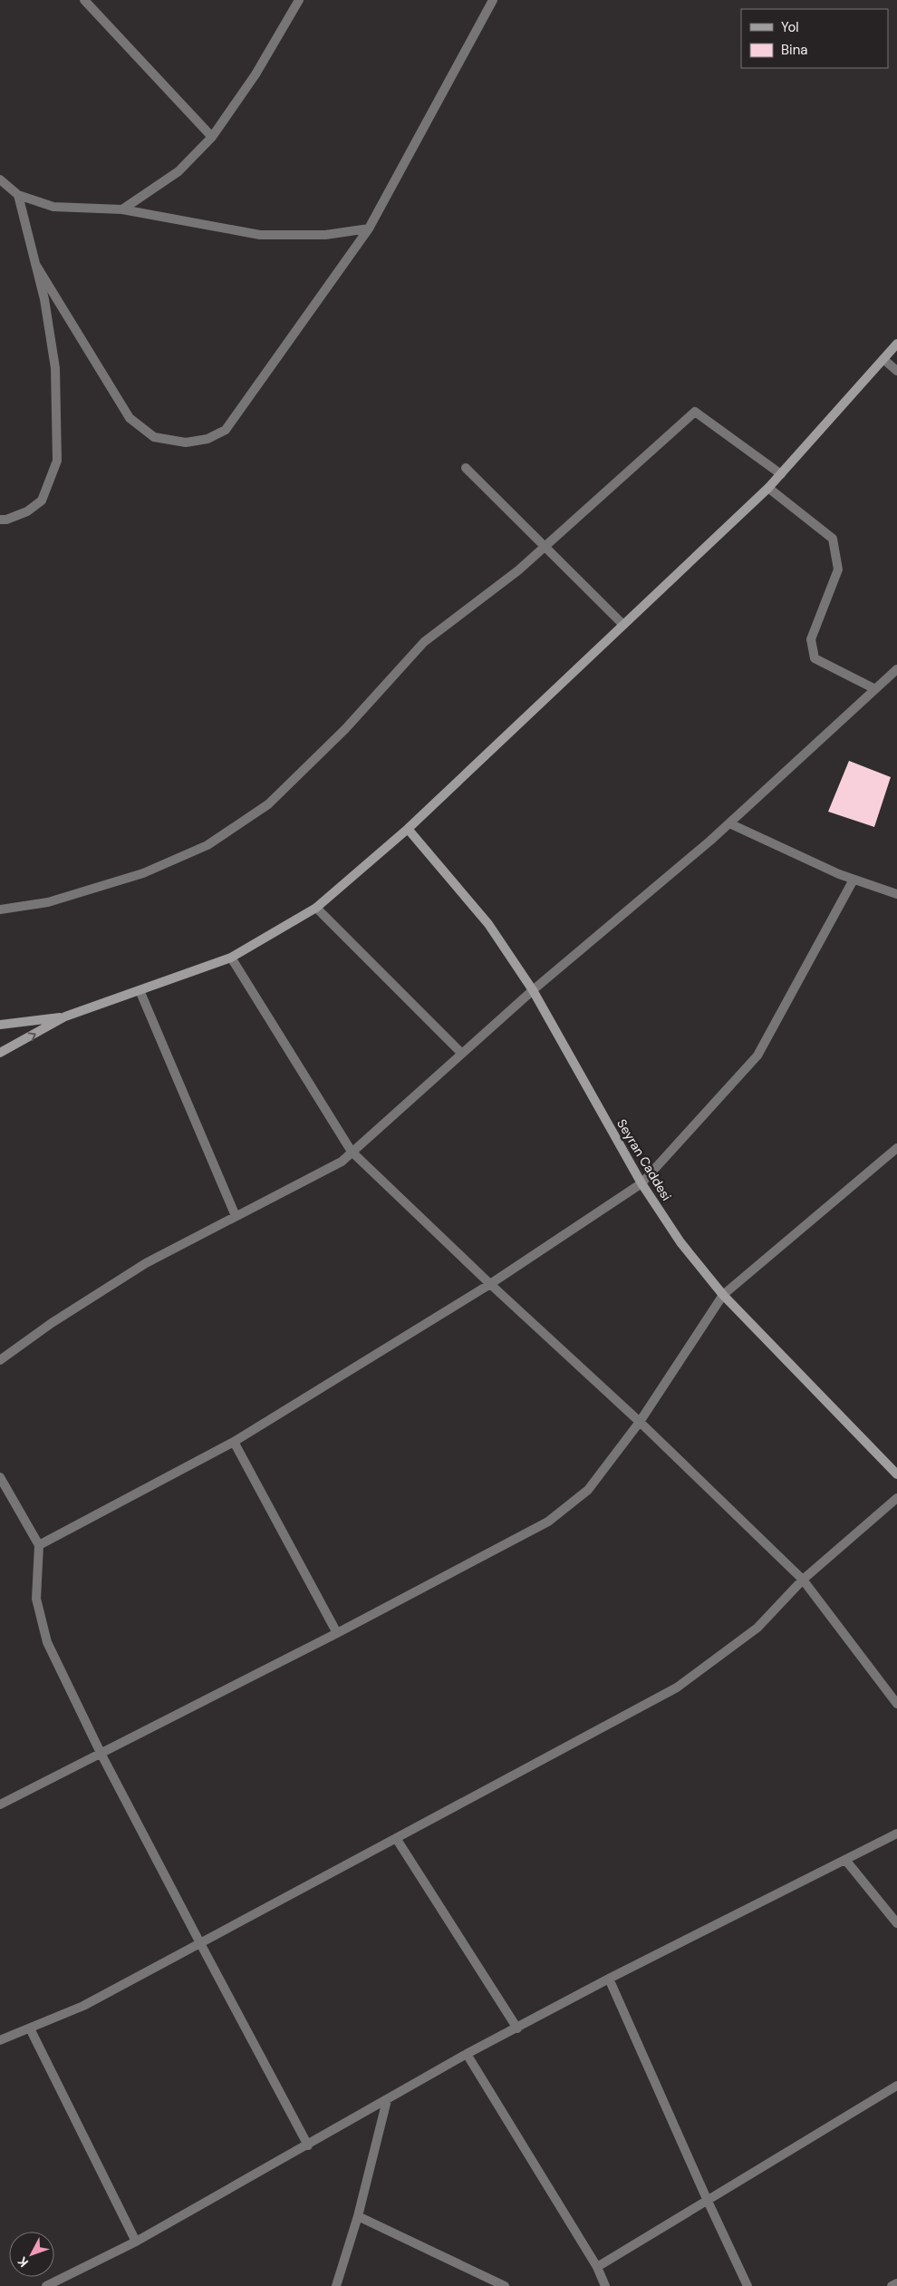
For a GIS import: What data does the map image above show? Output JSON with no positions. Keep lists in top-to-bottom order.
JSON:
{
  "streets": {
    "street": ["Seyran Caddesi"]
  },
  "legend": ["Yol", "Bina"],
  "north": "bottom left"
}
